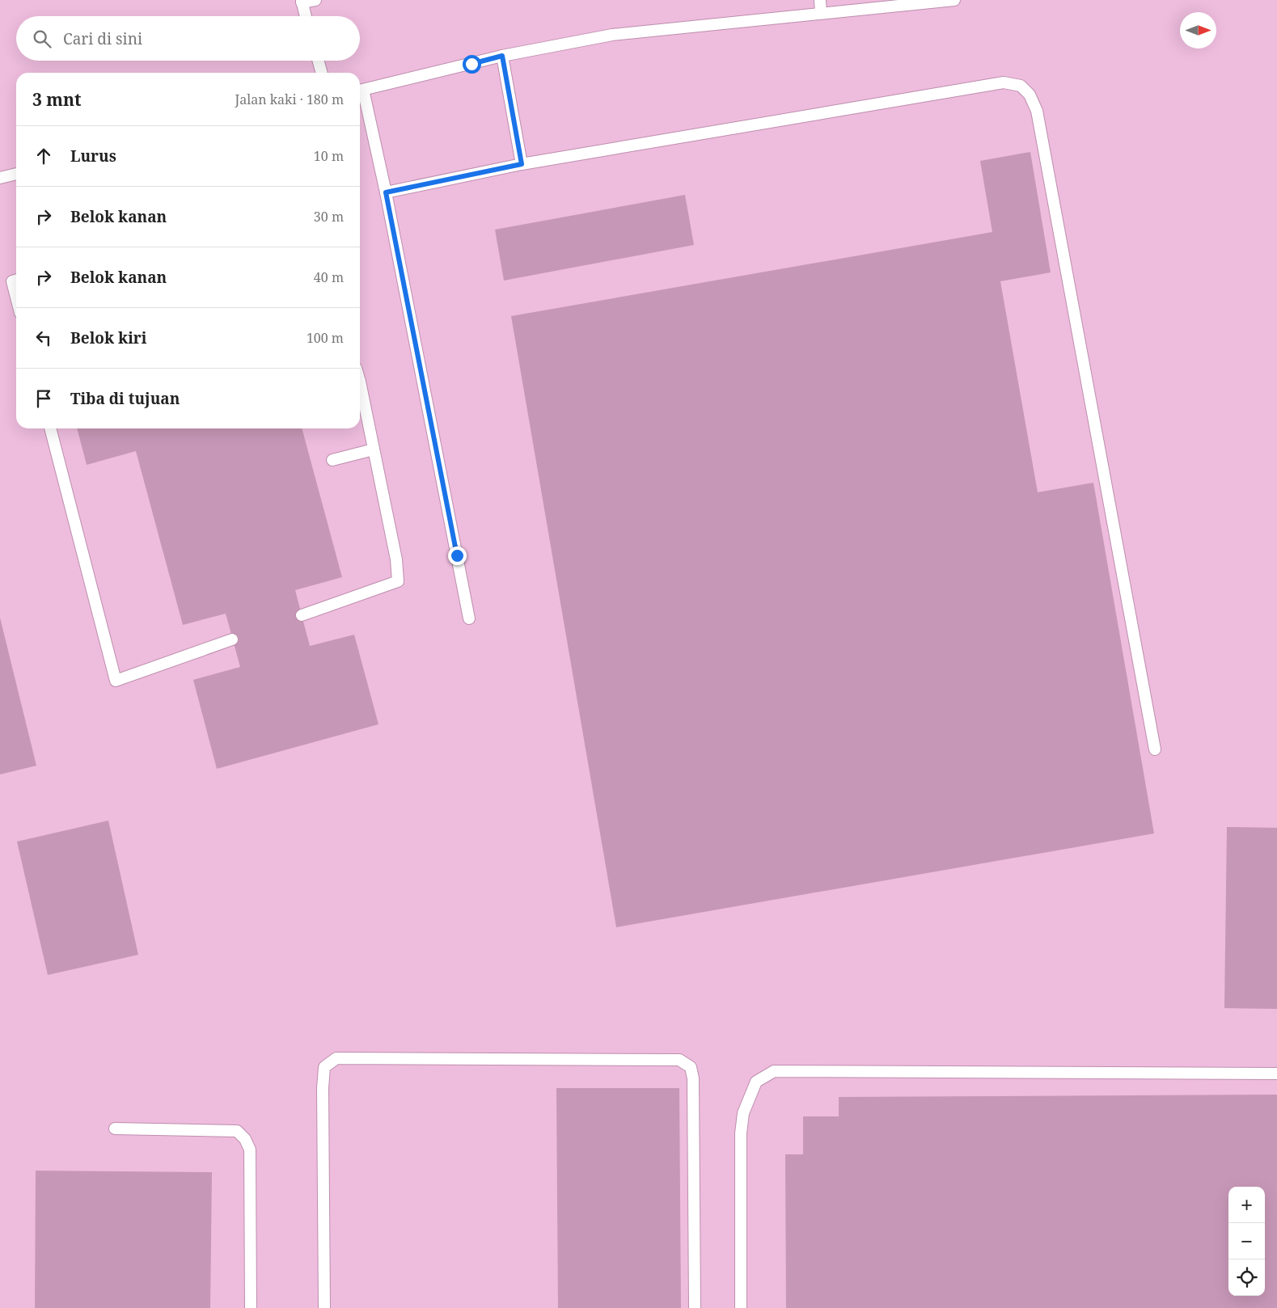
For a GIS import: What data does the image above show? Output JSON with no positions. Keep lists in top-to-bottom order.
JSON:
{
  "north": "right",
  "page": {
    "search": "Cari di sini",
    "heading": ["3 mnt", "Jalan kaki · 180 m"],
    "list": [
      ["Lurus", "10 m"],
      ["Belok kanan", "30 m"],
      ["Belok kanan", "40 m"],
      ["Belok kiri", "100 m"],
      "Tiba di tujuan"
    ],
    "map_buttons": ["+", "−"]
  }
}
